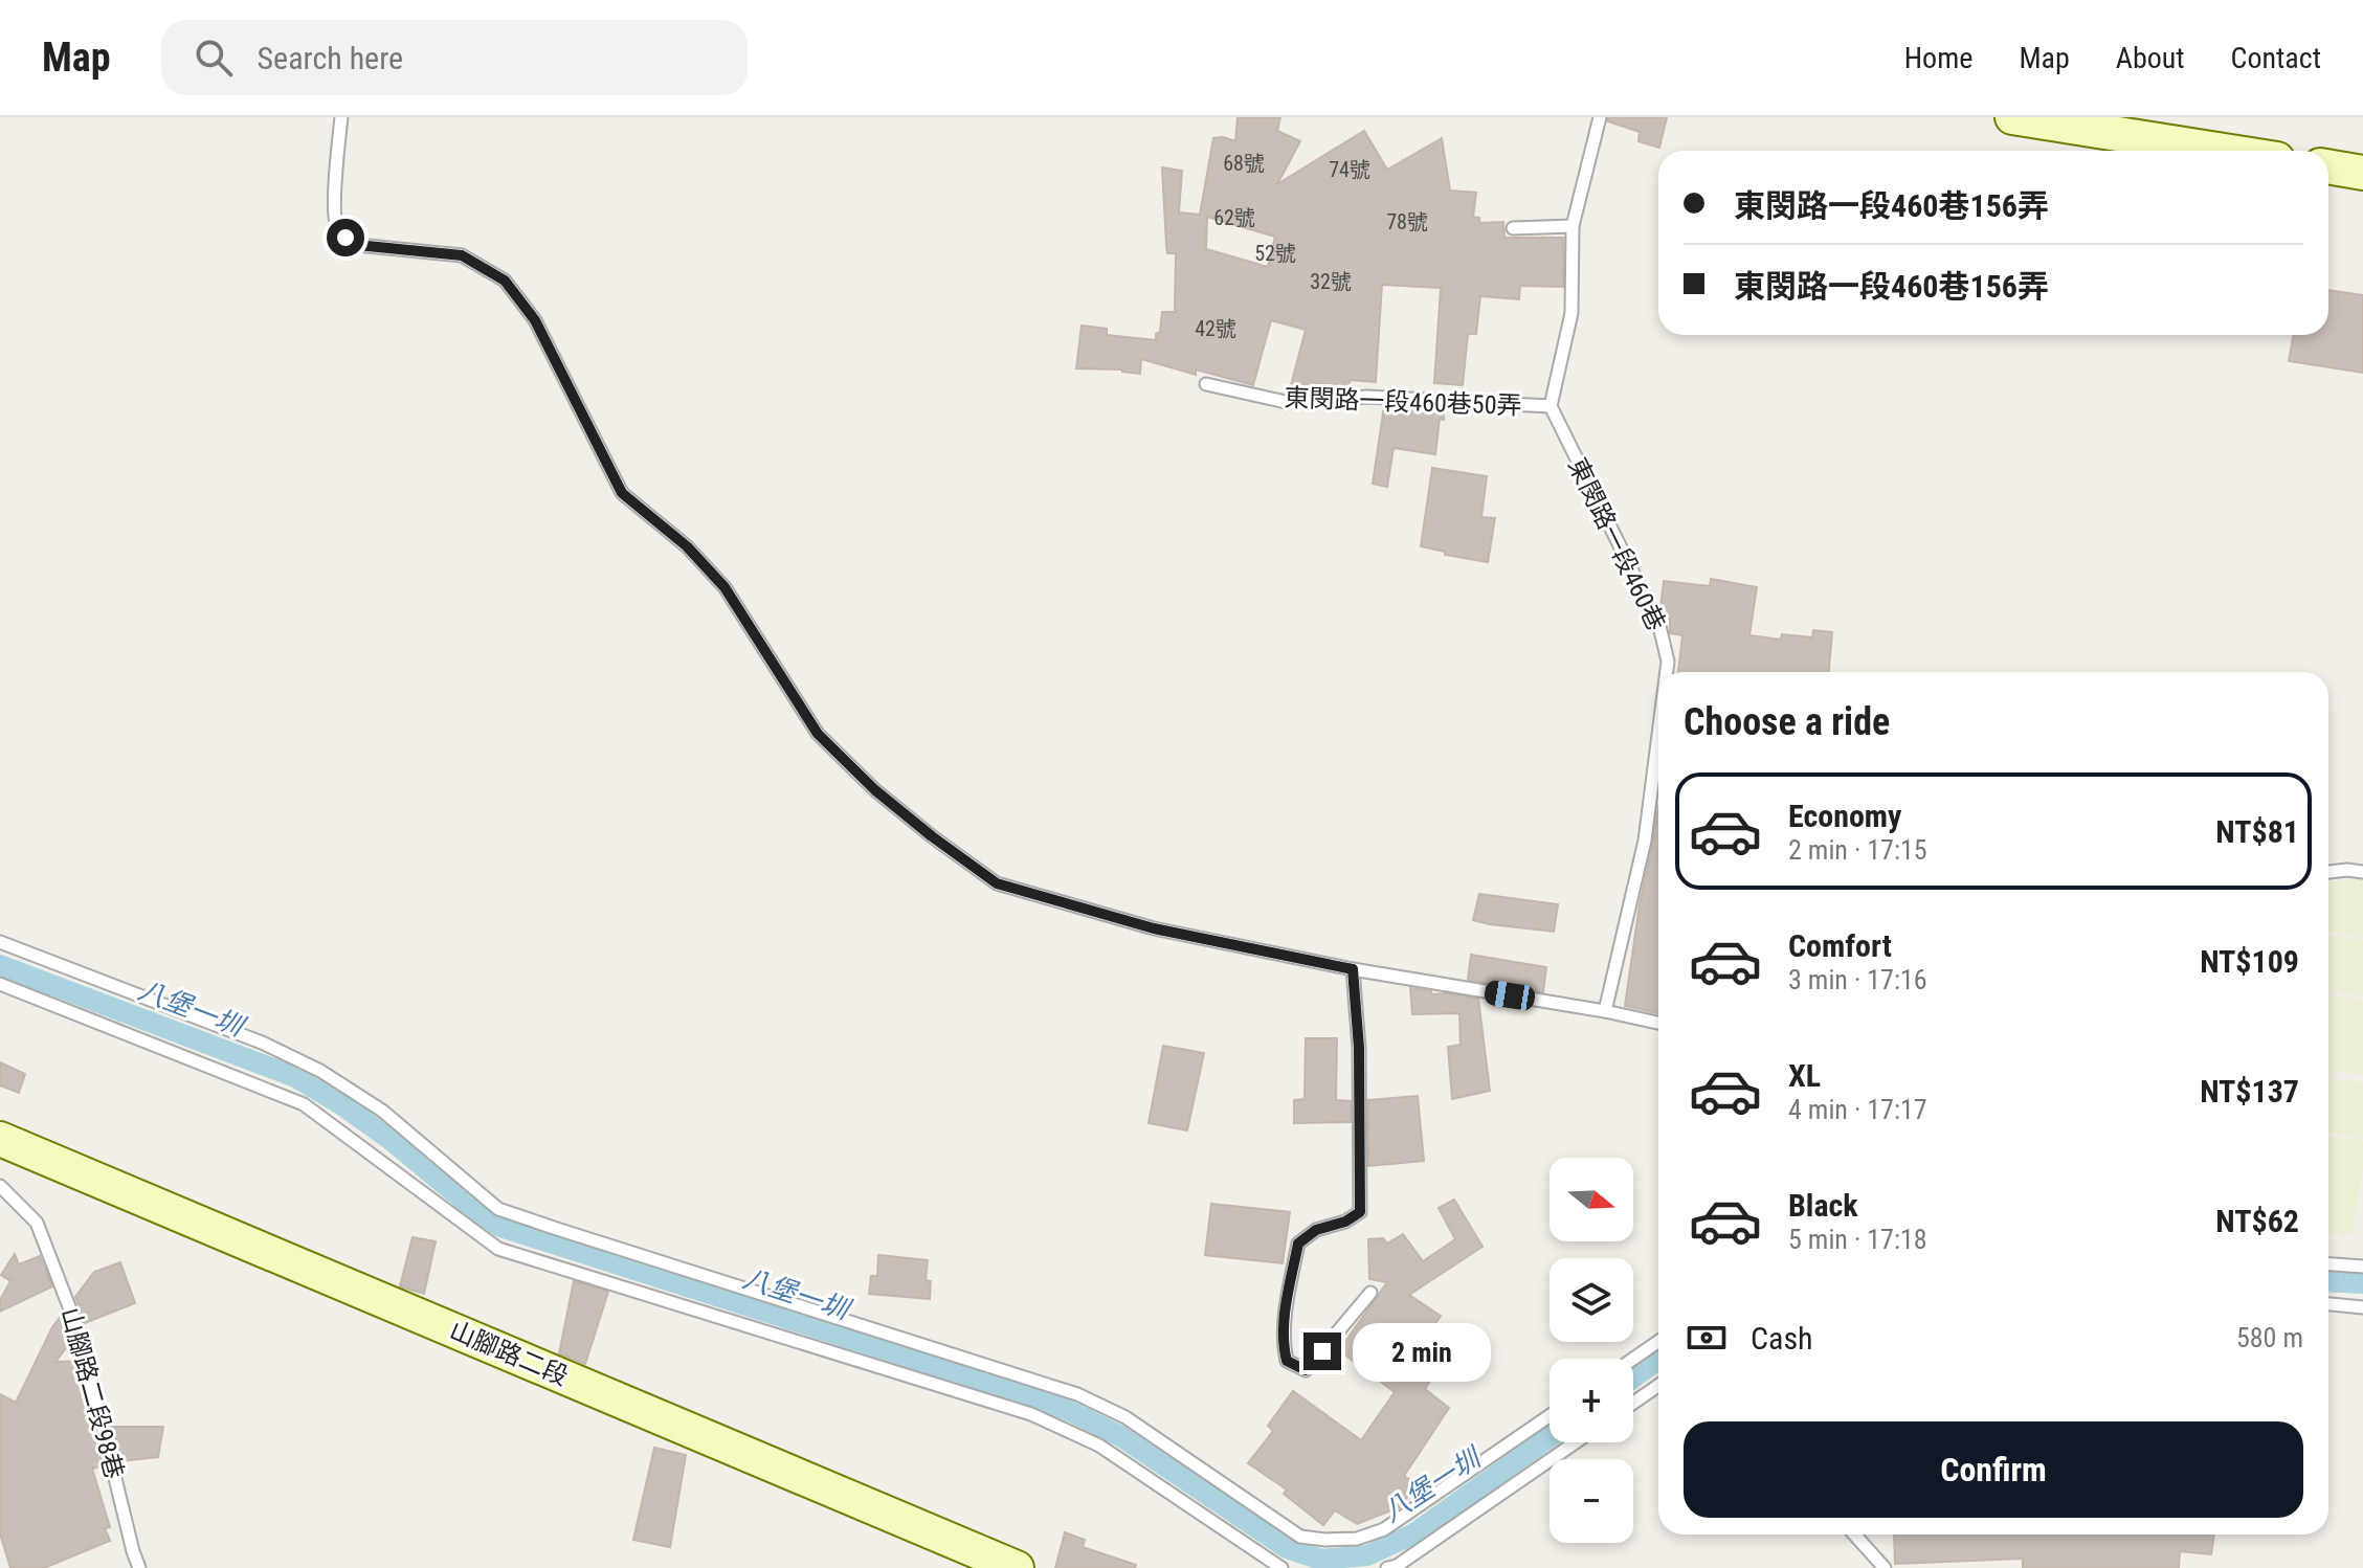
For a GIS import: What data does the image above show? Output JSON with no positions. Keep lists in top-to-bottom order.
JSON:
{
  "streets": {
    "main road": ["山腳路二段"],
    "lane": ["東閔路一段460巷50弄", "東閔路一段460巷", "山腳路二段98巷"]
  },
  "crossings": [
    ["東閔路一段460巷50弄", "東閔路一段460巷"]
  ],
  "water": ["八堡一圳"],
  "house_numbers": [
    "68號",
    "74號",
    "62號",
    "78號",
    "52號",
    "32號",
    "42號"
  ],
  "north": "right",
  "page": {
    "header": "Map",
    "search": "Search here",
    "nav": [
      "Home",
      "Map",
      "About",
      "Contact"
    ],
    "banner": ["東閔路一段460巷156弄", "東閔路一段460巷156弄"],
    "heading": "Choose a ride",
    "list": [
      {
        "name": "Economy",
        "note": "2 min · 17:15",
        "value": "NT$81"
      },
      {
        "name": "Comfort",
        "note": "3 min · 17:16",
        "value": "NT$109"
      },
      {
        "name": "XL",
        "note": "4 min · 17:17",
        "value": "NT$137"
      },
      {
        "name": "Black",
        "note": "5 min · 17:18",
        "value": "NT$62"
      }
    ],
    "map_buttons": ["+", "−"],
    "pay": ["Cash", "580 m"],
    "bubble": "2 min",
    "buttons": "Confirm"
  }
}
